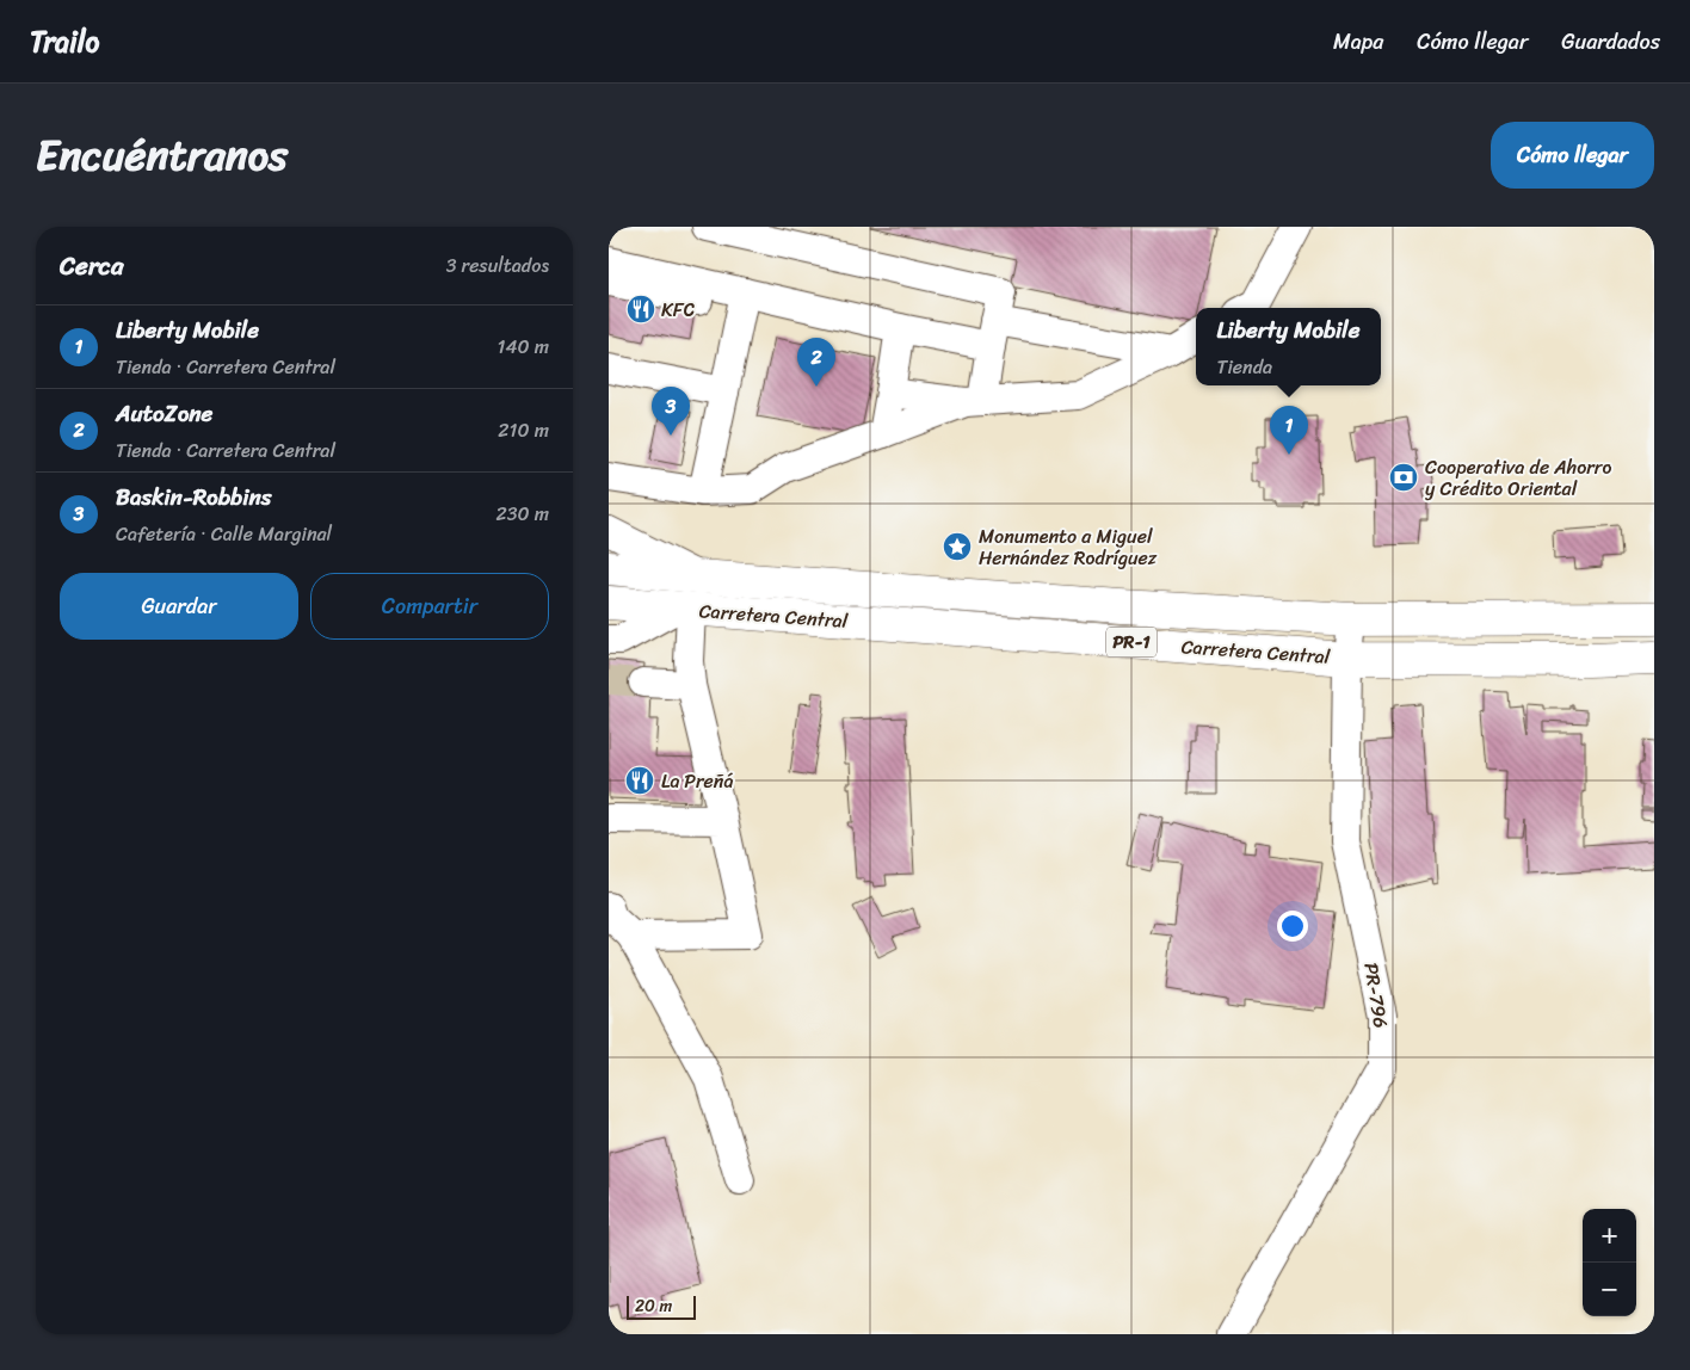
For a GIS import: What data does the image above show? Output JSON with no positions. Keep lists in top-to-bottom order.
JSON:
{
  "streets": {
    "main road": ["Carretera Central", "PR-1"],
    "street": ["PR-796"]
  },
  "crossings": [
    ["Carretera Central", "PR-796"]
  ],
  "places": {
    "restaurant": ["KFC", "La Preñá"],
    "bank": ["Cooperativa de Ahorro y Crédito Oriental"],
    "place": ["Monumento a Miguel Hernández Rodríguez"]
  },
  "scale_bar": "20 m",
  "page": {
    "header": "Trailo",
    "nav": ["Mapa", "Cómo llegar", "Guardados"],
    "title": "Encuéntranos",
    "buttons": [
      "Cómo llegar",
      ["Guardar", "Compartir"]
    ],
    "heading": ["Cerca", "3 resultados"],
    "list": [
      {
        "mark": "1",
        "name": "Liberty Mobile",
        "note": "Tienda · Carretera Central",
        "value": "140 m"
      },
      {
        "mark": "2",
        "name": "AutoZone",
        "note": "Tienda · Carretera Central",
        "value": "210 m"
      },
      {
        "mark": "3",
        "name": "Baskin-Robbins",
        "note": "Cafetería · Calle Marginal",
        "value": "230 m"
      }
    ],
    "popup": ["Liberty Mobile", "Tienda"],
    "pins": ["2", "3", "1"],
    "map_buttons": ["+", "−"],
    "scale": "20 m"
  }
}
